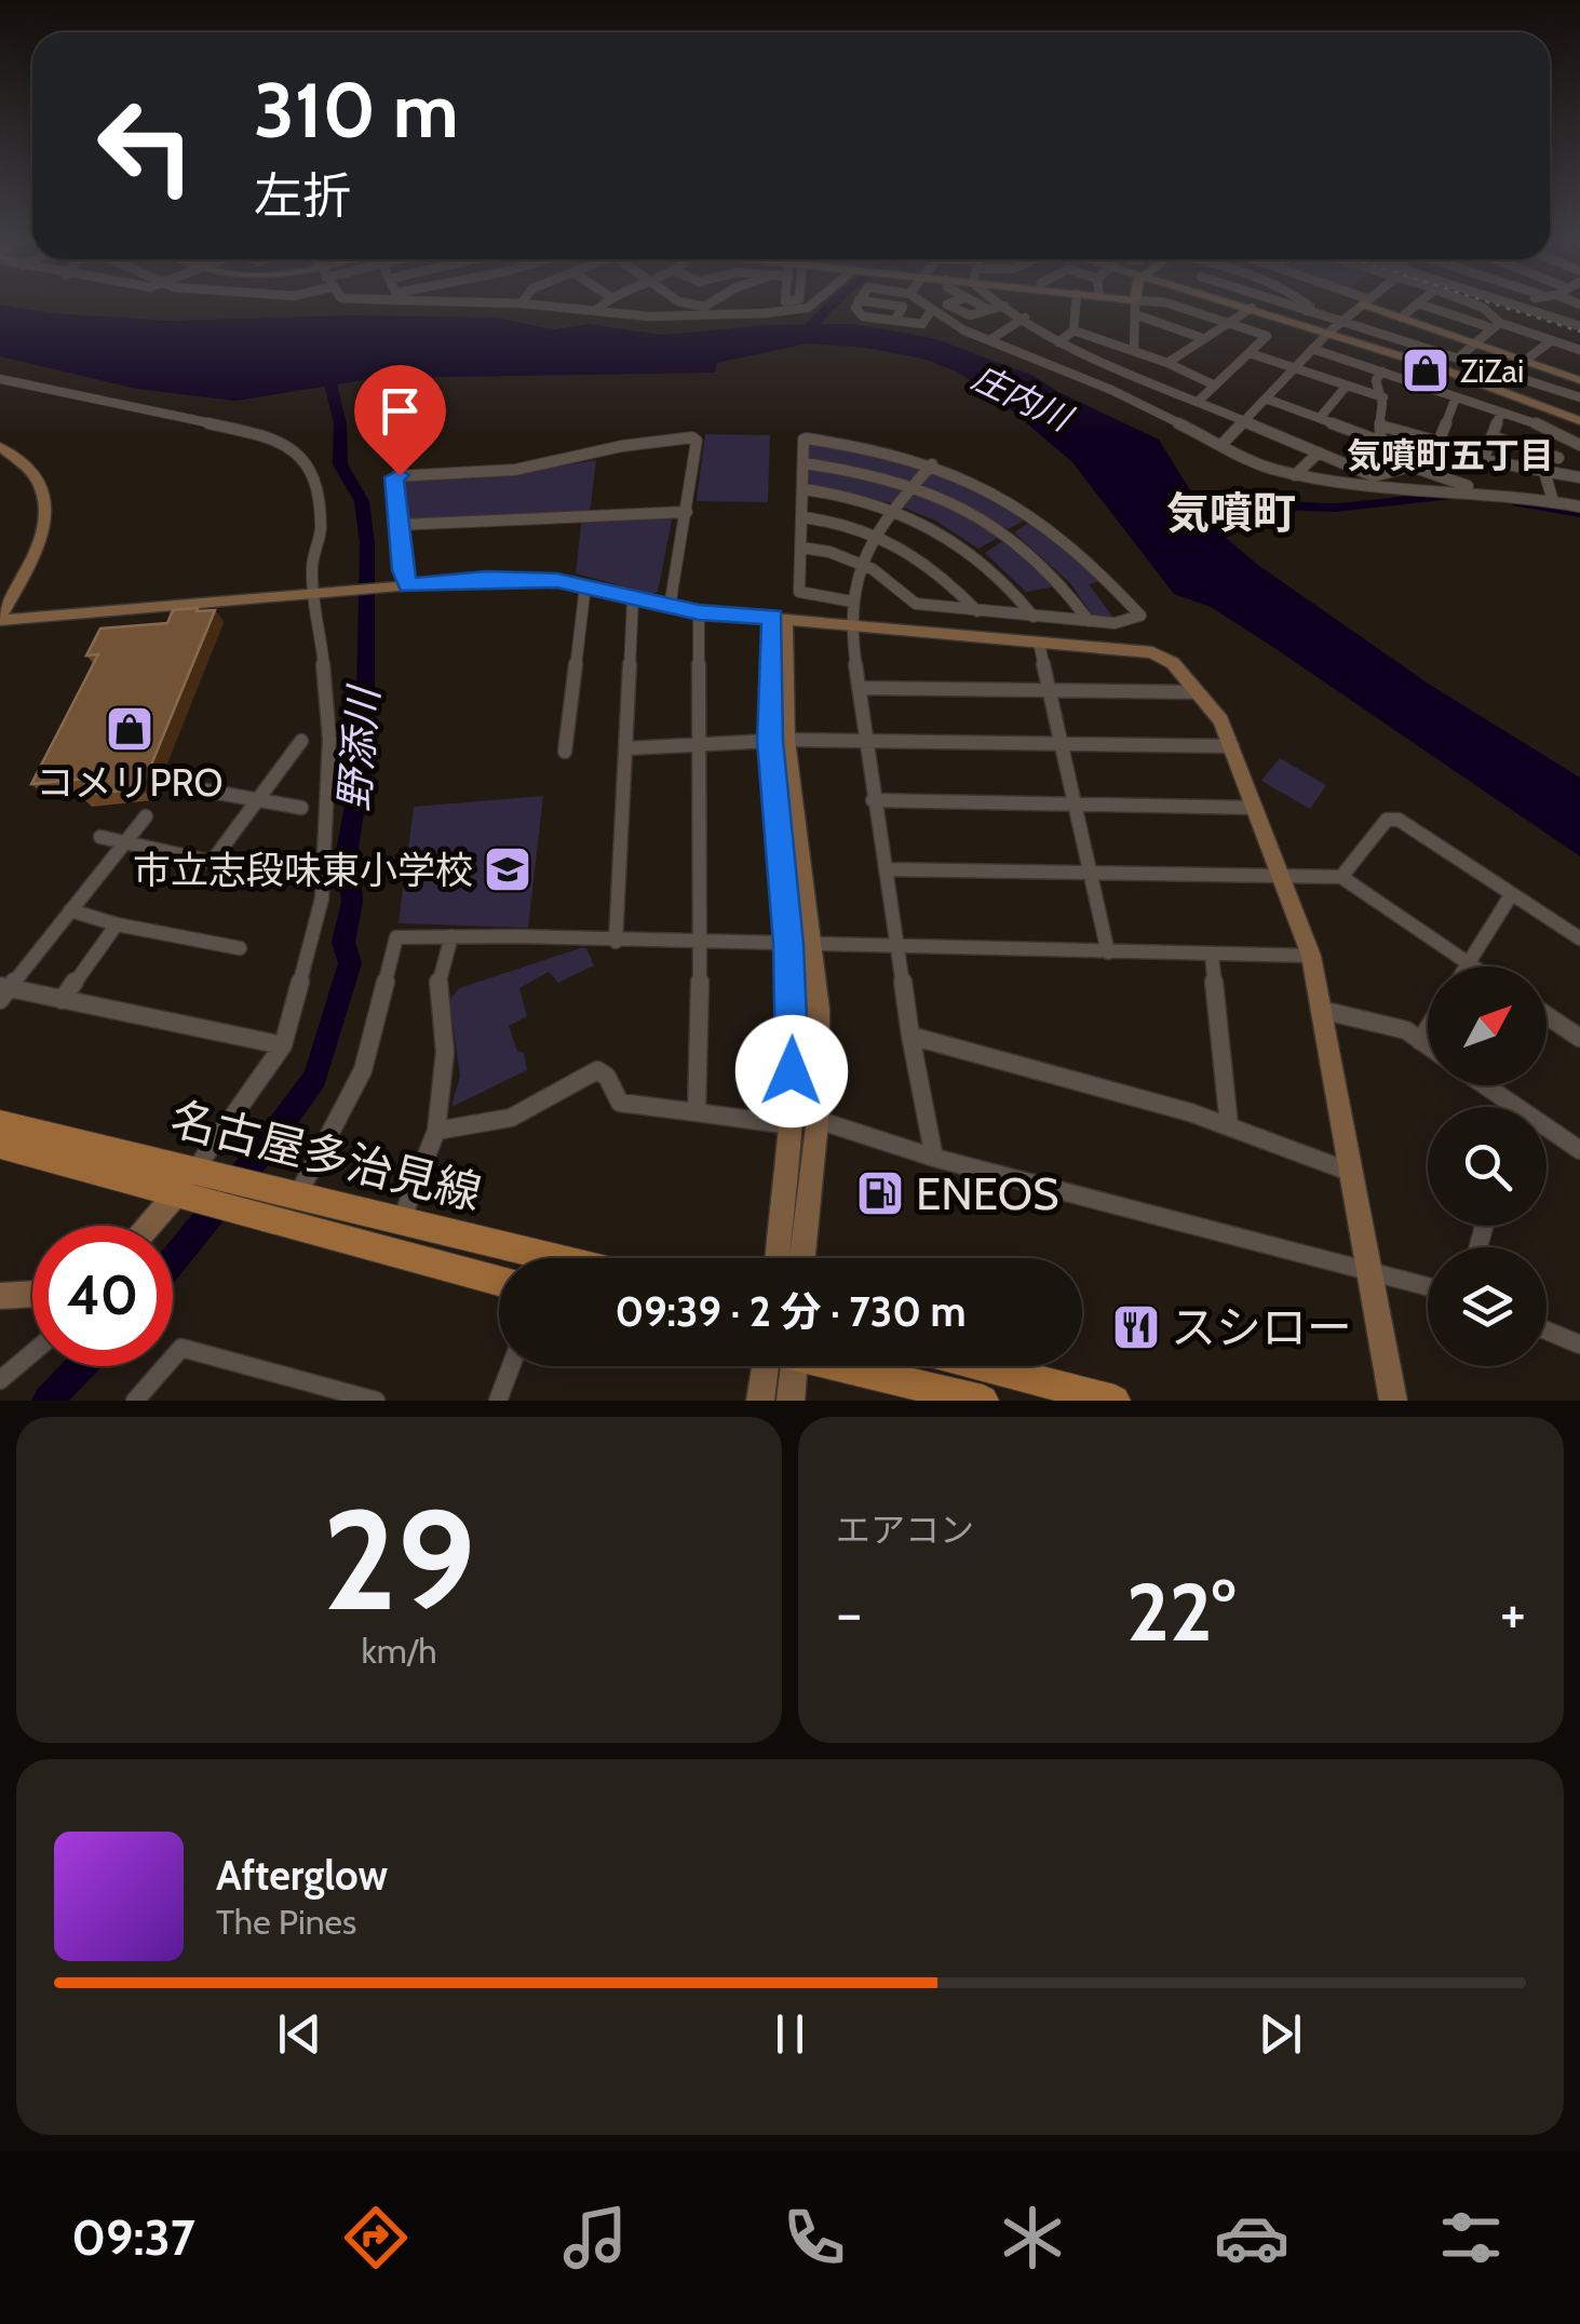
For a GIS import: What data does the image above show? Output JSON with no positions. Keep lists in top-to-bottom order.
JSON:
{
  "streets": {
    "main road": ["名古屋多治見線"]
  },
  "districts": ["気噴町五丁目", "気噴町"],
  "water": ["庄内川", "野添川"],
  "places": {
    "shop": ["ZiZai", "コメリPRO"],
    "school or university": ["市立志段味東小学校"],
    "fuel station": ["ENEOS"],
    "restaurant": ["スシロー"]
  },
  "north": "top right",
  "page": {
    "turn": ["310 m", "左折"],
    "limit": "40",
    "trip": "09:39 · 2 分 · 730 m",
    "tile": [
      ["29", "km/h"],
      "エアコン"
    ],
    "heat": ["−", "22°", "+"],
    "song": ["Afterglow", "The Pines"],
    "tabs": "09:37"
  }
}
